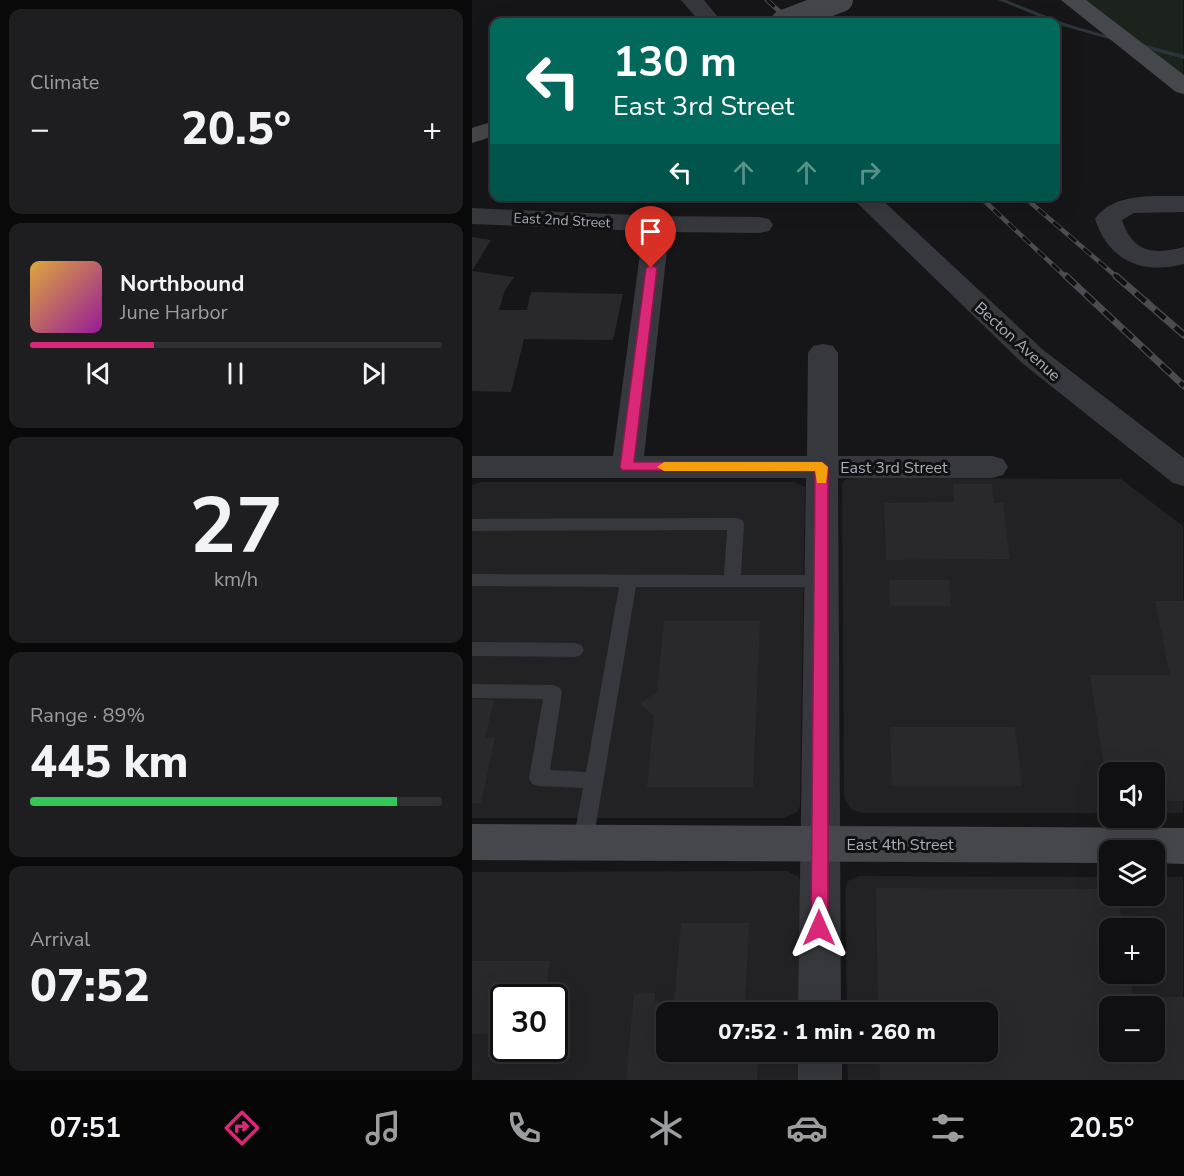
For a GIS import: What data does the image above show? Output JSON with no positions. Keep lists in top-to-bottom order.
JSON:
{
  "streets": {
    "street": [
      "East 2nd Street",
      "Becton Avenue",
      "East 3rd Street",
      "East 4th Street"
    ]
  },
  "page": {
    "tile": [
      "Climate",
      ["27", "km/h"],
      ["Range · 89%", "445 km"],
      ["Arrival", "07:52"]
    ],
    "turn": ["130 m", "East 3rd Street"],
    "heat": ["−", "20.5°", "+"],
    "song": ["Northbound", "June Harbor"],
    "map_buttons": ["+", "−"],
    "limit": "30",
    "trip": "07:52 · 1 min · 260 m",
    "tabs": ["07:51", "20.5°"]
  }
}
